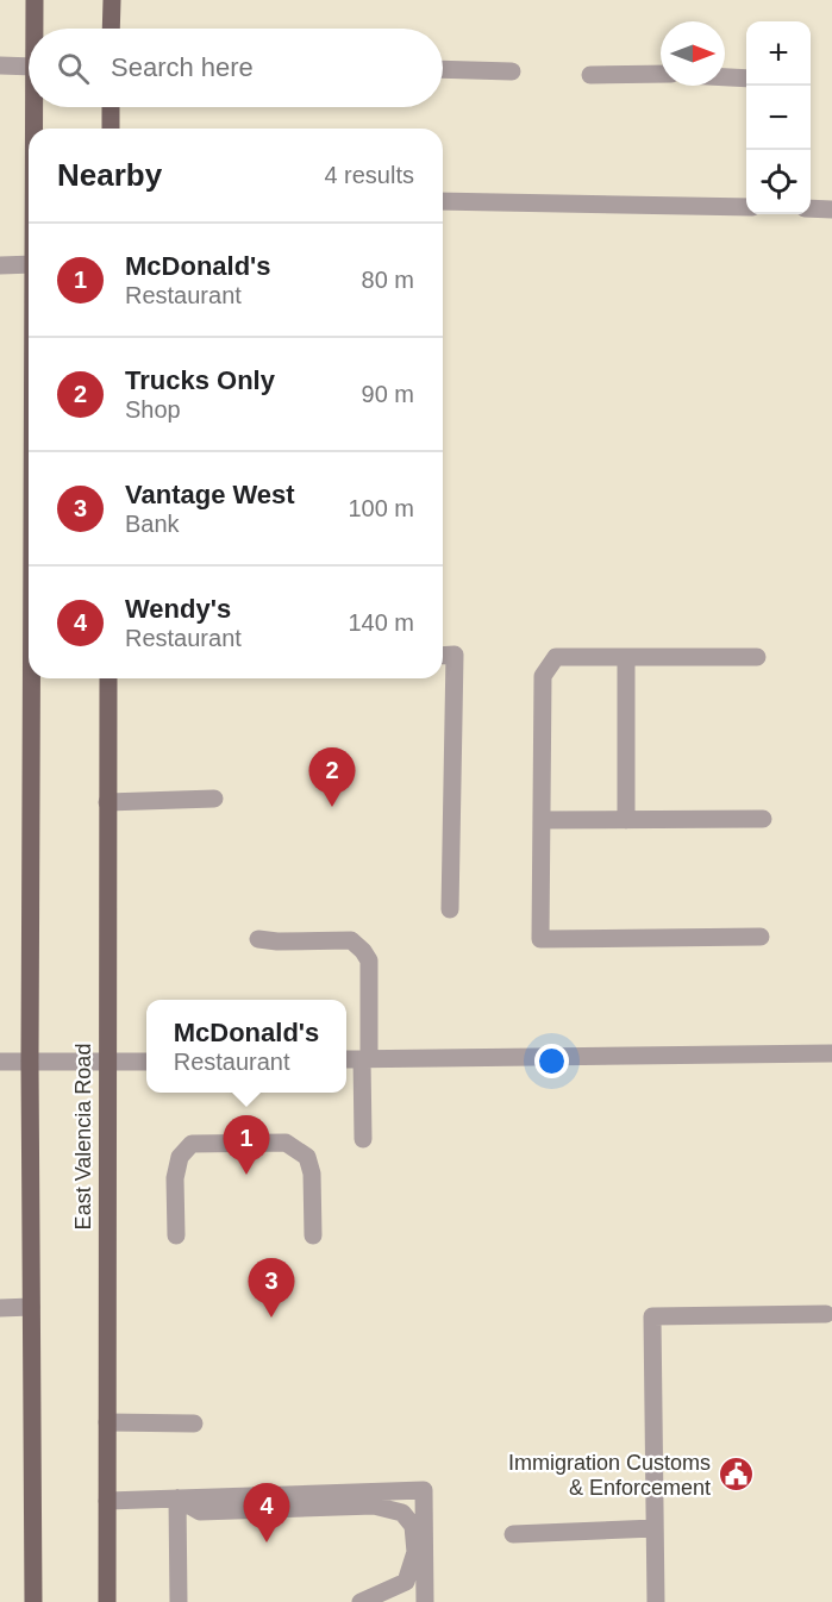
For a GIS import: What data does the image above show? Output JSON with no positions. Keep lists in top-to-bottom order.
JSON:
{
  "streets": {
    "main road": ["East Valencia Road"]
  },
  "places": {
    "public building": ["Immigration Customs & Enforcement"]
  },
  "north": "right",
  "page": {
    "map_buttons": ["+", "−"],
    "search": "Search here",
    "heading": ["Nearby", "4 results"],
    "list": [
      {
        "mark": "1",
        "name": "McDonald's",
        "note": "Restaurant",
        "value": "80 m"
      },
      {
        "mark": "2",
        "name": "Trucks Only",
        "note": "Shop",
        "value": "90 m"
      },
      {
        "mark": "3",
        "name": "Vantage West",
        "note": "Bank",
        "value": "100 m"
      },
      {
        "mark": "4",
        "name": "Wendy's",
        "note": "Restaurant",
        "value": "140 m"
      }
    ],
    "pins": [
      "2",
      "1",
      "3",
      "4"
    ],
    "popup": ["McDonald's", "Restaurant"]
  }
}
